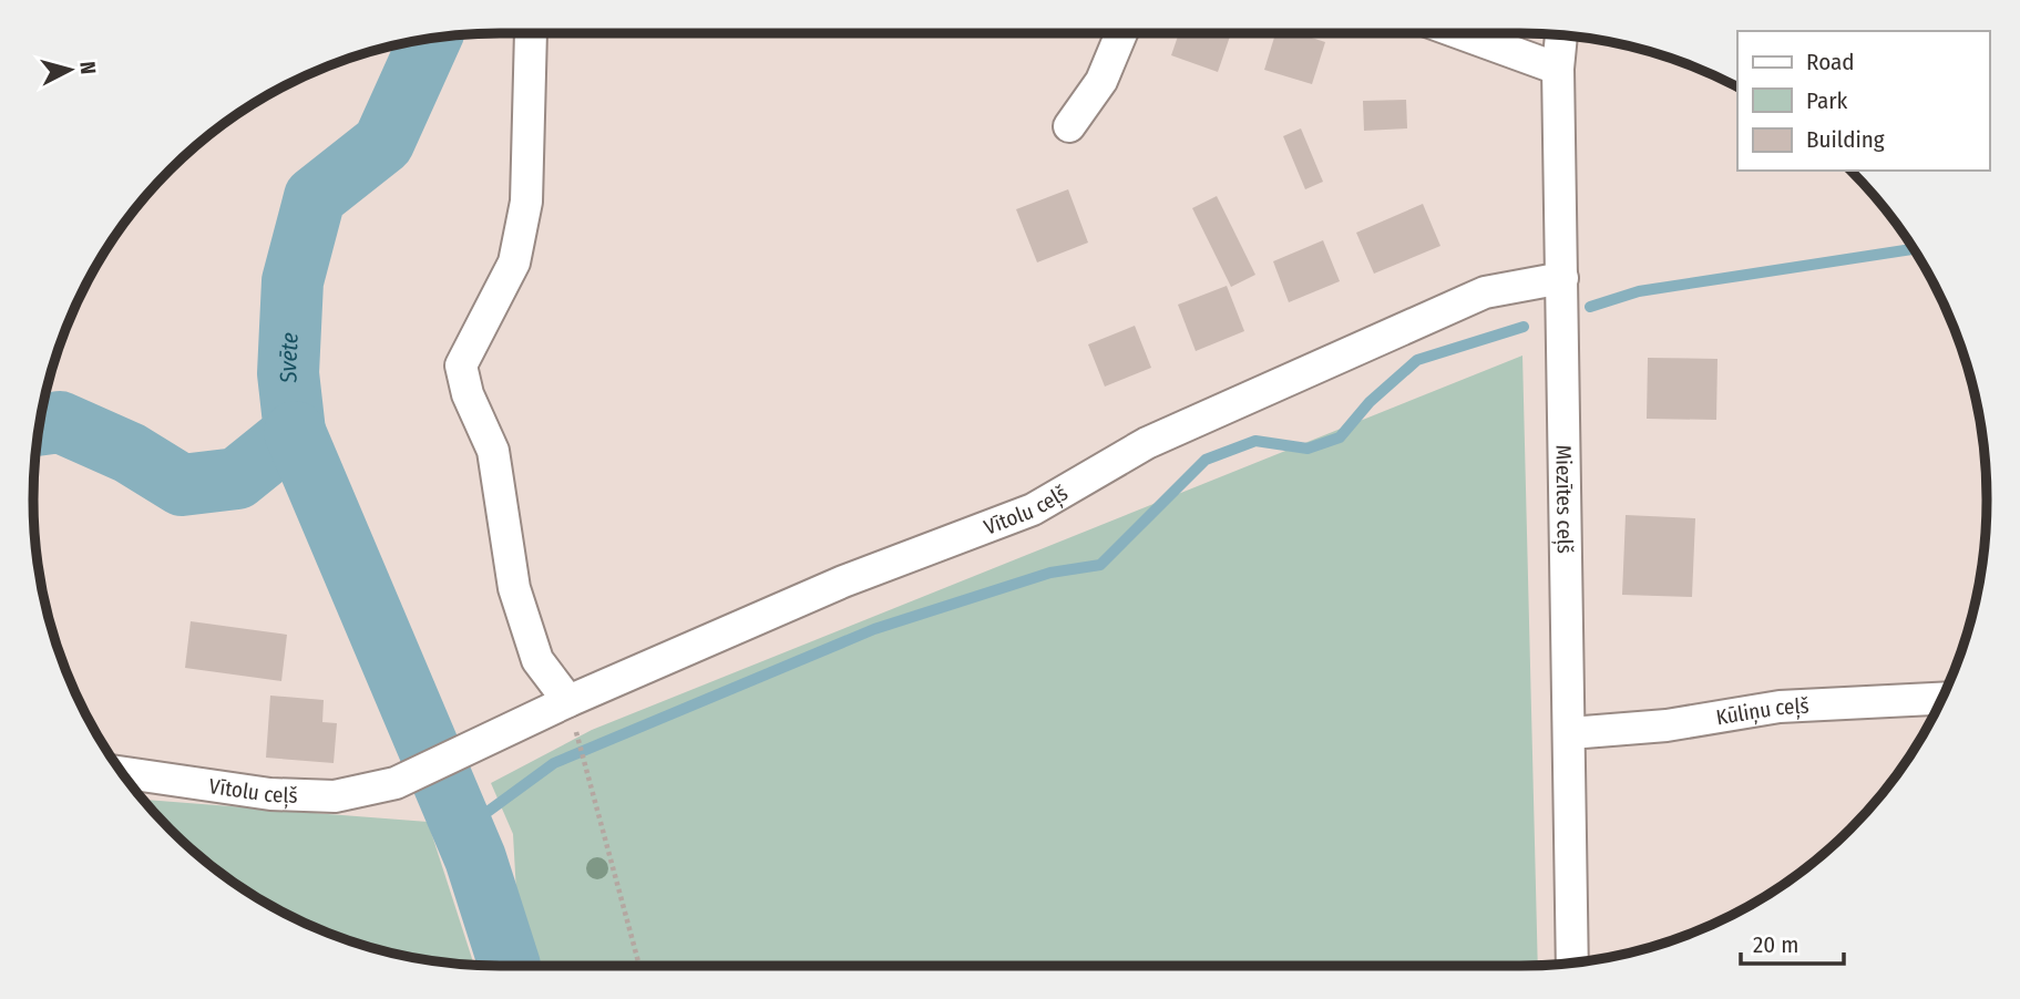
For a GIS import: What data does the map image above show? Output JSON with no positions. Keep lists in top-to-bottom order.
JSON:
{
  "streets": {
    "street": ["Miezītes ceļš", "Vītolu ceļš", "Kūliņu ceļš"]
  },
  "crossings": [
    ["Miezītes ceļš", "Vītolu ceļš"],
    ["Miezītes ceļš", "Kūliņu ceļš"]
  ],
  "water": ["Svēte"],
  "legend": ["Road", "Park", "Building"],
  "scale_bar": "20 m",
  "north": "right"
}
